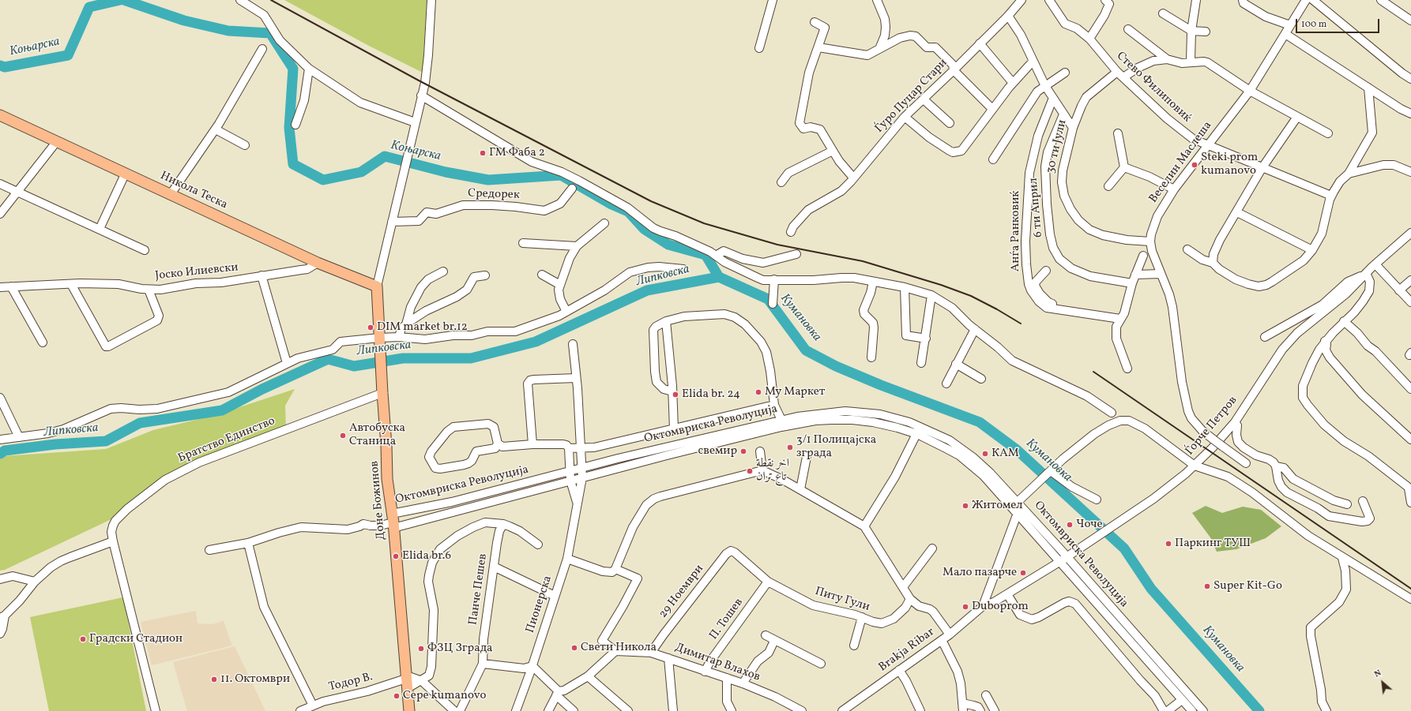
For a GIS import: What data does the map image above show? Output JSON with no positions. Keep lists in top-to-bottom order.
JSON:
{
  "streets": {
    "main road": ["Никола Теска", "Доне Божинов"],
    "street": [
      "Стево Филиповиќ",
      "Ѓуро Пуцар Стари",
      "30 ти Јули",
      "Веселин Маслеша",
      "Средорек",
      "6 ти Април",
      "Анѓа Ранковиќ",
      "Јоско Илиевски",
      "Октомвриска Револуција",
      "Ѓорче Петров",
      "Братство Единство",
      "Панче Пешев",
      "29 Ноември",
      "Питу Гули",
      "Пионерска",
      "П. Тошев",
      "Brakja Ribar",
      "Димитар Влахов",
      "Тодор В."
    ]
  },
  "crossings": [
    ["Стево Филиповиќ", "30 ти Јули"],
    ["Стево Филиповиќ", "Веселин Маслеша"],
    ["30 ти Јули", "Веселин Маслеша"],
    ["Никола Теска", "Јоско Илиевски"],
    ["Никола Теска", "Доне Божинов"],
    ["Октомвриска Револуција", "Ѓорче Петров"],
    ["Октомвриска Револуција", "Доне Божинов"],
    ["Октомвриска Револуција", "Пионерска"],
    ["Ѓорче Петров", "Brakja Ribar"],
    ["Братство Единство", "Доне Божинов"],
    ["Доне Божинов", "Тодор В."],
    ["29 Ноември", "Питу Гули"],
    ["29 Ноември", "Димитар Влахов"],
    ["Питу Гули", "П. Тошев"],
    ["П. Тошев", "Димитар Влахов"]
  ],
  "water": ["Коњарска", "Липковска", "Кумановка"],
  "places": [
    "ГМ Фаба 2",
    "Steki prom kumanovo",
    "DIM market br.12",
    "Му Маркет",
    "Elida br. 24",
    "Автобуска Станица",
    "3/1 Полицајска зграда",
    "свемир",
    "КАМ",
    "اخر نقطة تاع تران",
    "Житомел",
    "Чоче",
    "Паркинг ТУШ",
    "Elida br.6",
    "Мало пазарче",
    "Super Kit-Go",
    "Duboprom",
    "Градски Стадион",
    "Свети Никола",
    "ФЗЦ Зграда",
    "11. Октомври",
    "Cepe kumanovo"
  ],
  "scale_bar": "100 m",
  "north": "top left"
}
